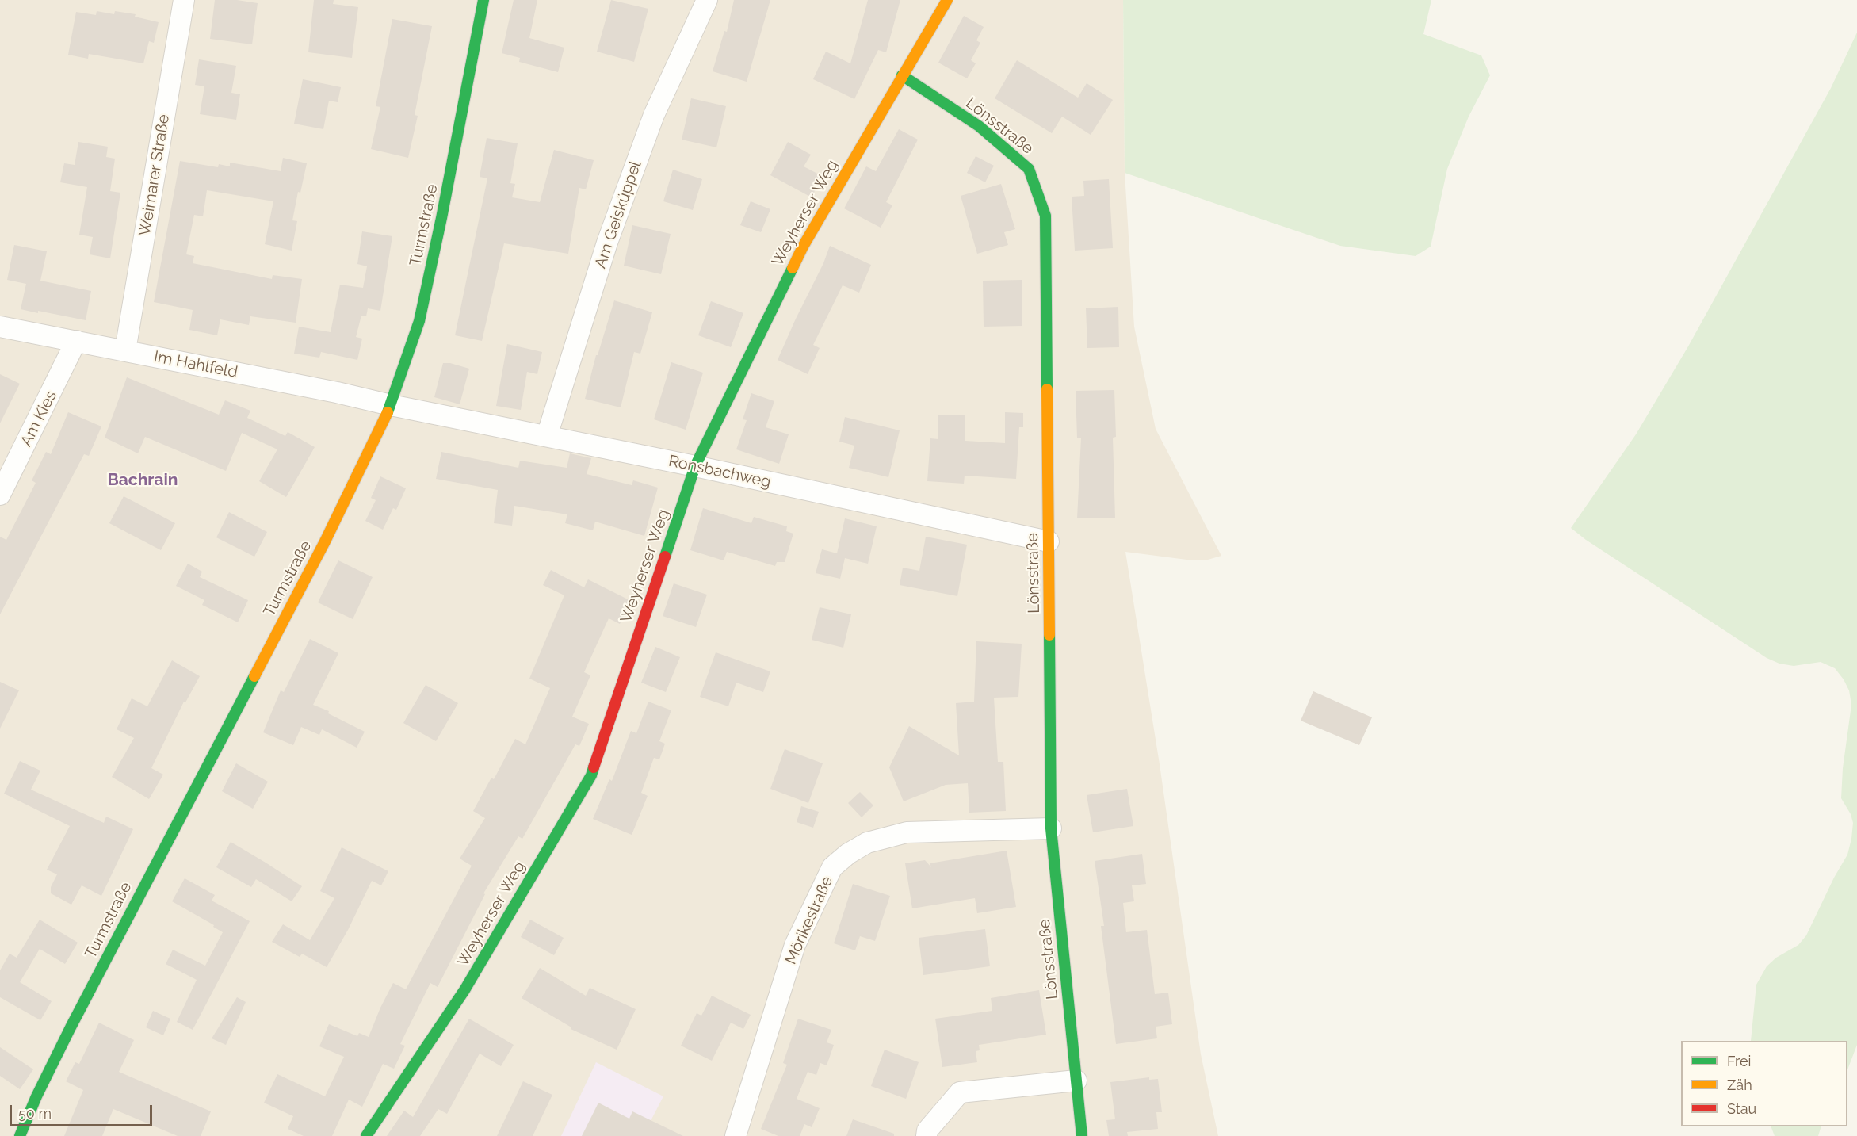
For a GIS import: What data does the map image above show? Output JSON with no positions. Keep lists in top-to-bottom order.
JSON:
{
  "streets": {
    "street": [
      "Lönsstraße",
      "Weimarer Straße",
      "Weyherser Weg",
      "Am Geisküppel",
      "Turmstraße",
      "Im Hahlfeld",
      "Am Kies",
      "Ronsbachweg",
      "Mörikestraße"
    ]
  },
  "crossings": [
    ["Lönsstraße", "Weyherser Weg"],
    ["Lönsstraße", "Ronsbachweg"],
    ["Lönsstraße", "Mörikestraße"],
    ["Weimarer Straße", "Im Hahlfeld"],
    ["Weyherser Weg", "Ronsbachweg"],
    ["Am Geisküppel", "Ronsbachweg"],
    ["Turmstraße", "Im Hahlfeld"],
    ["Turmstraße", "Ronsbachweg"],
    ["Im Hahlfeld", "Am Kies"],
    ["Im Hahlfeld", "Ronsbachweg"]
  ],
  "districts": ["Bachrain"],
  "legend": ["Frei", "Zäh", "Stau"],
  "scale_bar": "50 m"
}
